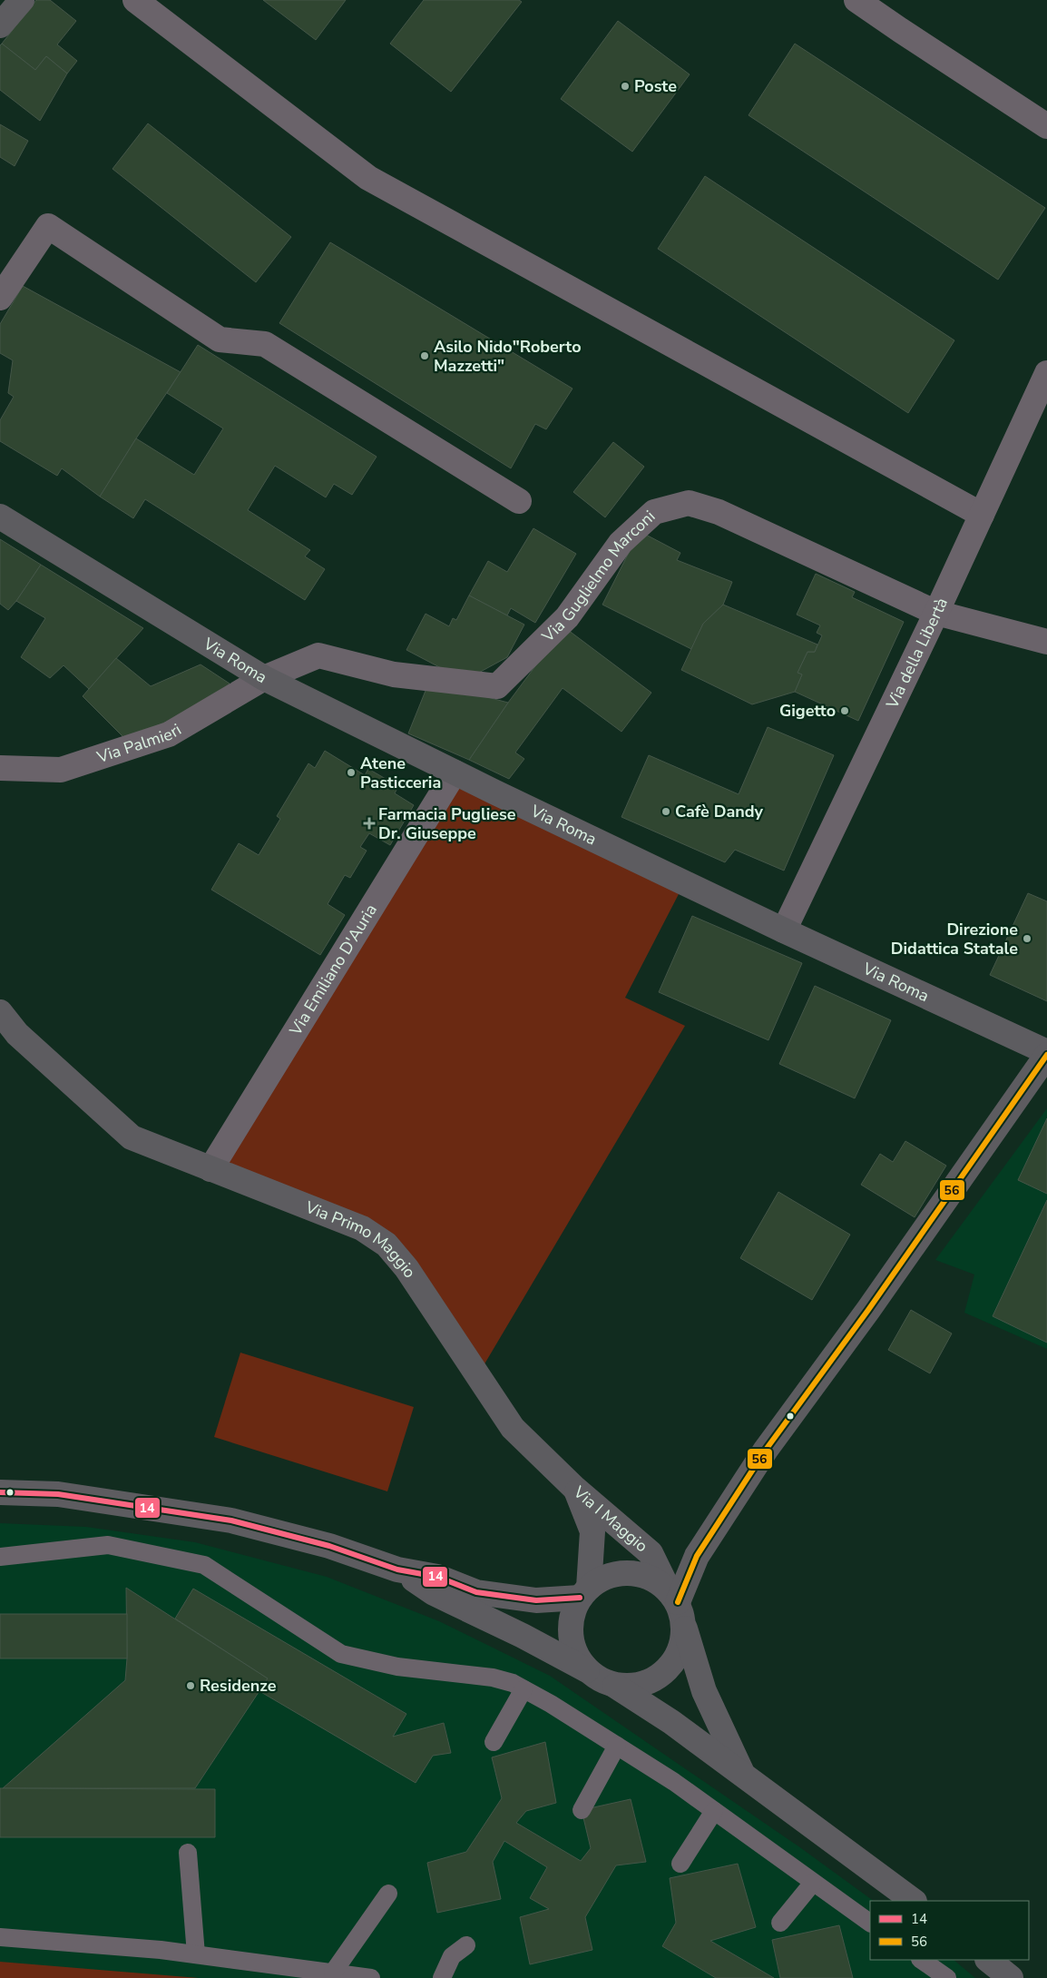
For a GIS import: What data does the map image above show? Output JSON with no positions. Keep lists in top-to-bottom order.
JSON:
{
  "streets": {
    "street": [
      "Via Guglielmo Marconi",
      "Via della Libertà",
      "Via Roma",
      "Via Palmieri",
      "Via Emiliano D'Auria",
      "Via Primo Maggio",
      "Via I Maggio"
    ]
  },
  "crossings": [
    ["Via Guglielmo Marconi", "Via della Libertà"],
    ["Via Guglielmo Marconi", "Via Roma"],
    ["Via Guglielmo Marconi", "Via Palmieri"],
    ["Via della Libertà", "Via Roma"],
    ["Via Roma", "Via Palmieri"],
    ["Via Roma", "Via Emiliano D'Auria"],
    ["Via Emiliano D'Auria", "Via Primo Maggio"],
    ["Via Primo Maggio", "Via I Maggio"]
  ],
  "places": {
    "other": [
      "Poste",
      "Asilo Nido\"Roberto Mazzetti\"",
      "Gigetto",
      "Atene Pasticceria",
      "Cafè Dandy",
      "Direzione Didattica Statale",
      "Residenze"
    ],
    "health": ["Farmacia Pugliese Dr. Giuseppe"]
  },
  "lines": ["transit line 56", "transit line 14"],
  "legend": ["14", "56"]
}
